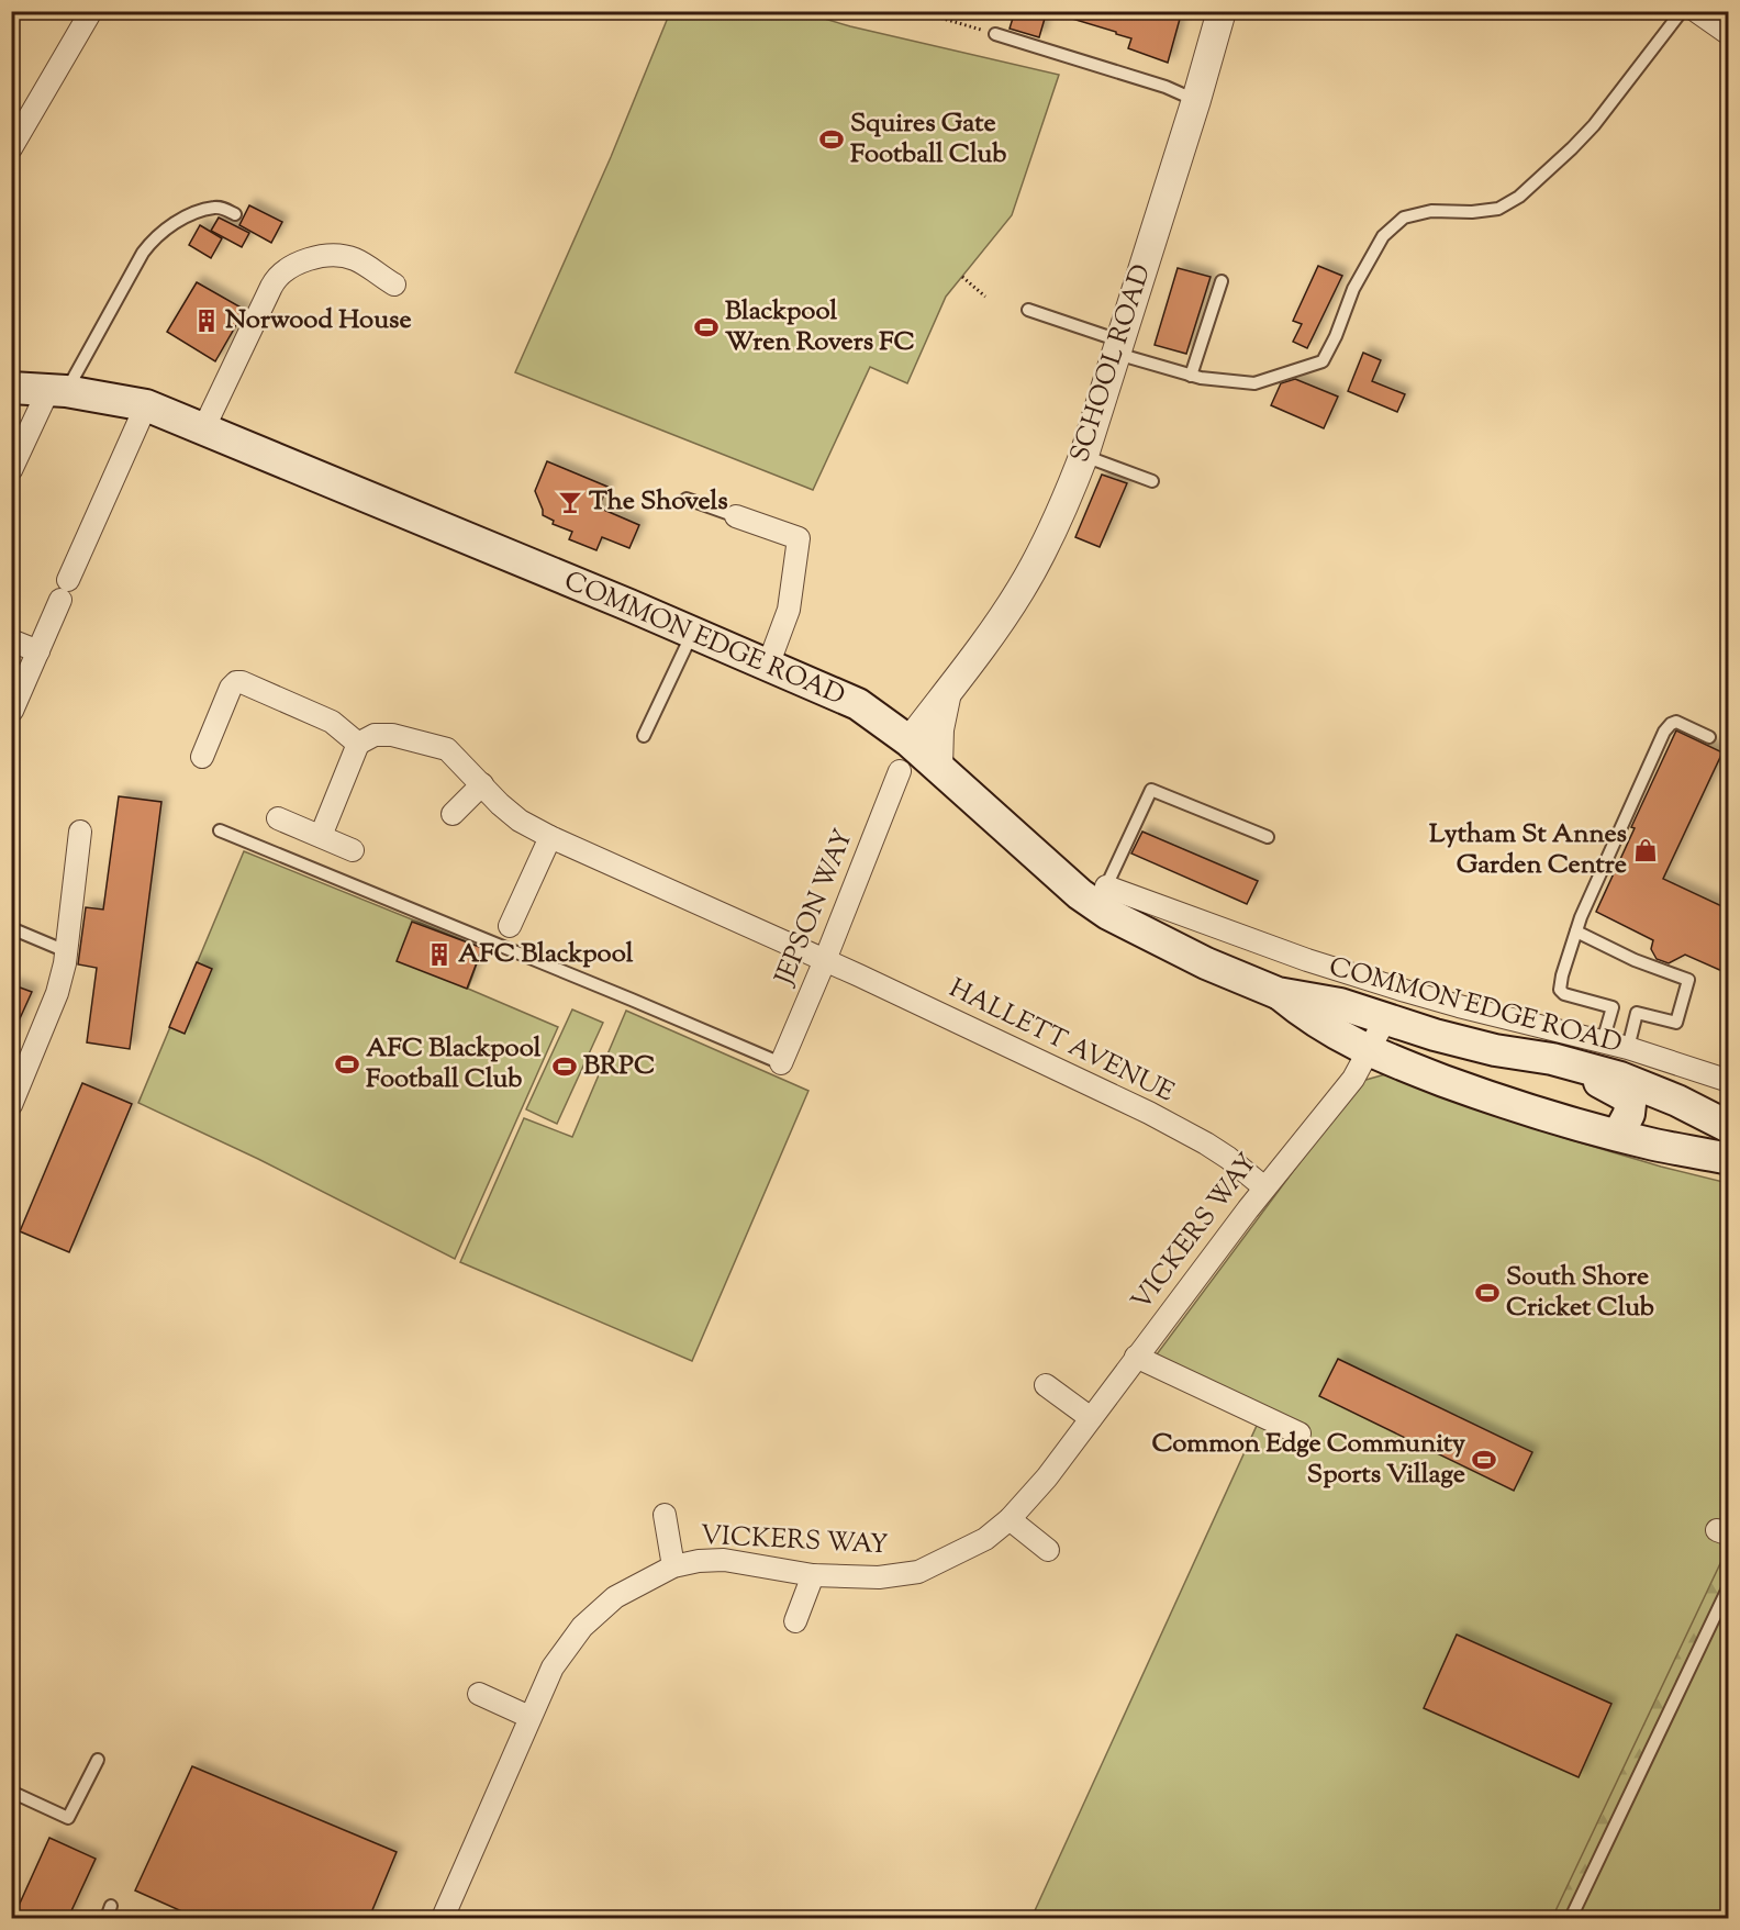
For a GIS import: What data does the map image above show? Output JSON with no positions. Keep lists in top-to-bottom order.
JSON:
{
  "streets": {
    "main road": ["COMMON EDGE ROAD"],
    "street": [
      "SCHOOL ROAD",
      "JEPSON WAY",
      "HALLETT AVENUE",
      "VICKERS WAY"
    ]
  },
  "crossings": [
    ["SCHOOL ROAD", "COMMON EDGE ROAD"],
    ["COMMON EDGE ROAD", "VICKERS WAY"],
    ["JEPSON WAY", "HALLETT AVENUE"],
    ["HALLETT AVENUE", "VICKERS WAY"]
  ],
  "places": {
    "sports": [
      "Squires Gate Football Club",
      "Blackpool Wren Rovers FC",
      "AFC Blackpool Football Club",
      "BRPC",
      "South Shore Cricket Club",
      "Common Edge Community Sports Village"
    ],
    "building": ["Norwood House", "AFC Blackpool"],
    "bar": ["The Shovels"],
    "shop": ["Lytham St Annes Garden Centre"]
  }
}
